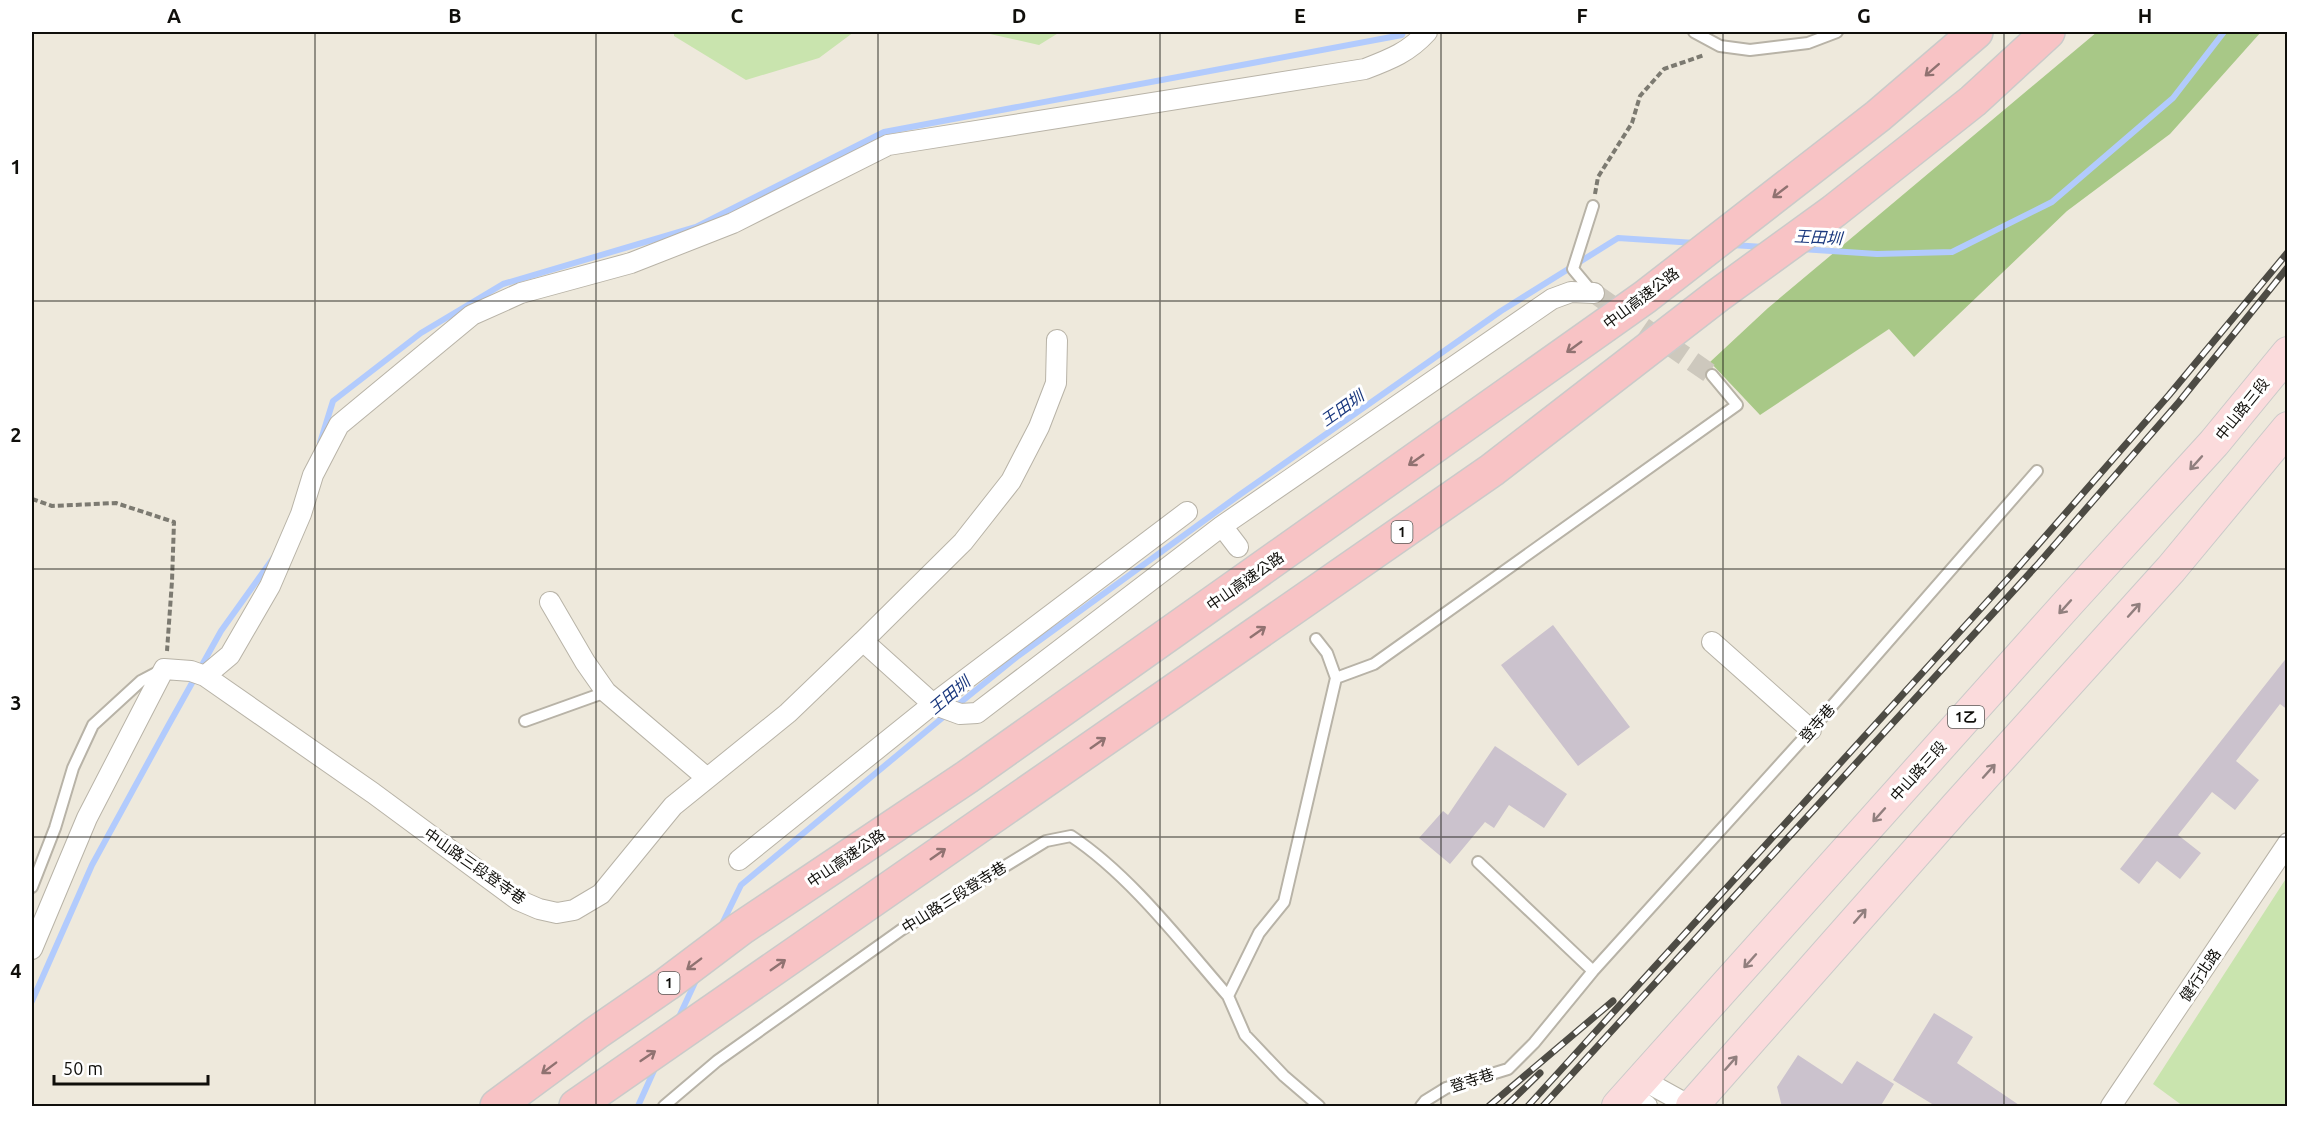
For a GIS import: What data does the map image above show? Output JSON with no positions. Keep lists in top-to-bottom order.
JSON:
{
  "streets": {
    "highway": ["中山高速公路", "1"],
    "main road": ["中山路三段", "1乙"],
    "street": ["中山路三段登寺巷", "健行北路"],
    "lane": ["登寺巷"]
  },
  "water": ["王田圳"],
  "scale_bar": "50 m",
  "grid": {
    "columns": [
      "A",
      "B",
      "C",
      "D",
      "E",
      "F",
      "G",
      "H"
    ],
    "rows": [
      "1",
      "2",
      "3",
      "4"
    ]
  }
}
